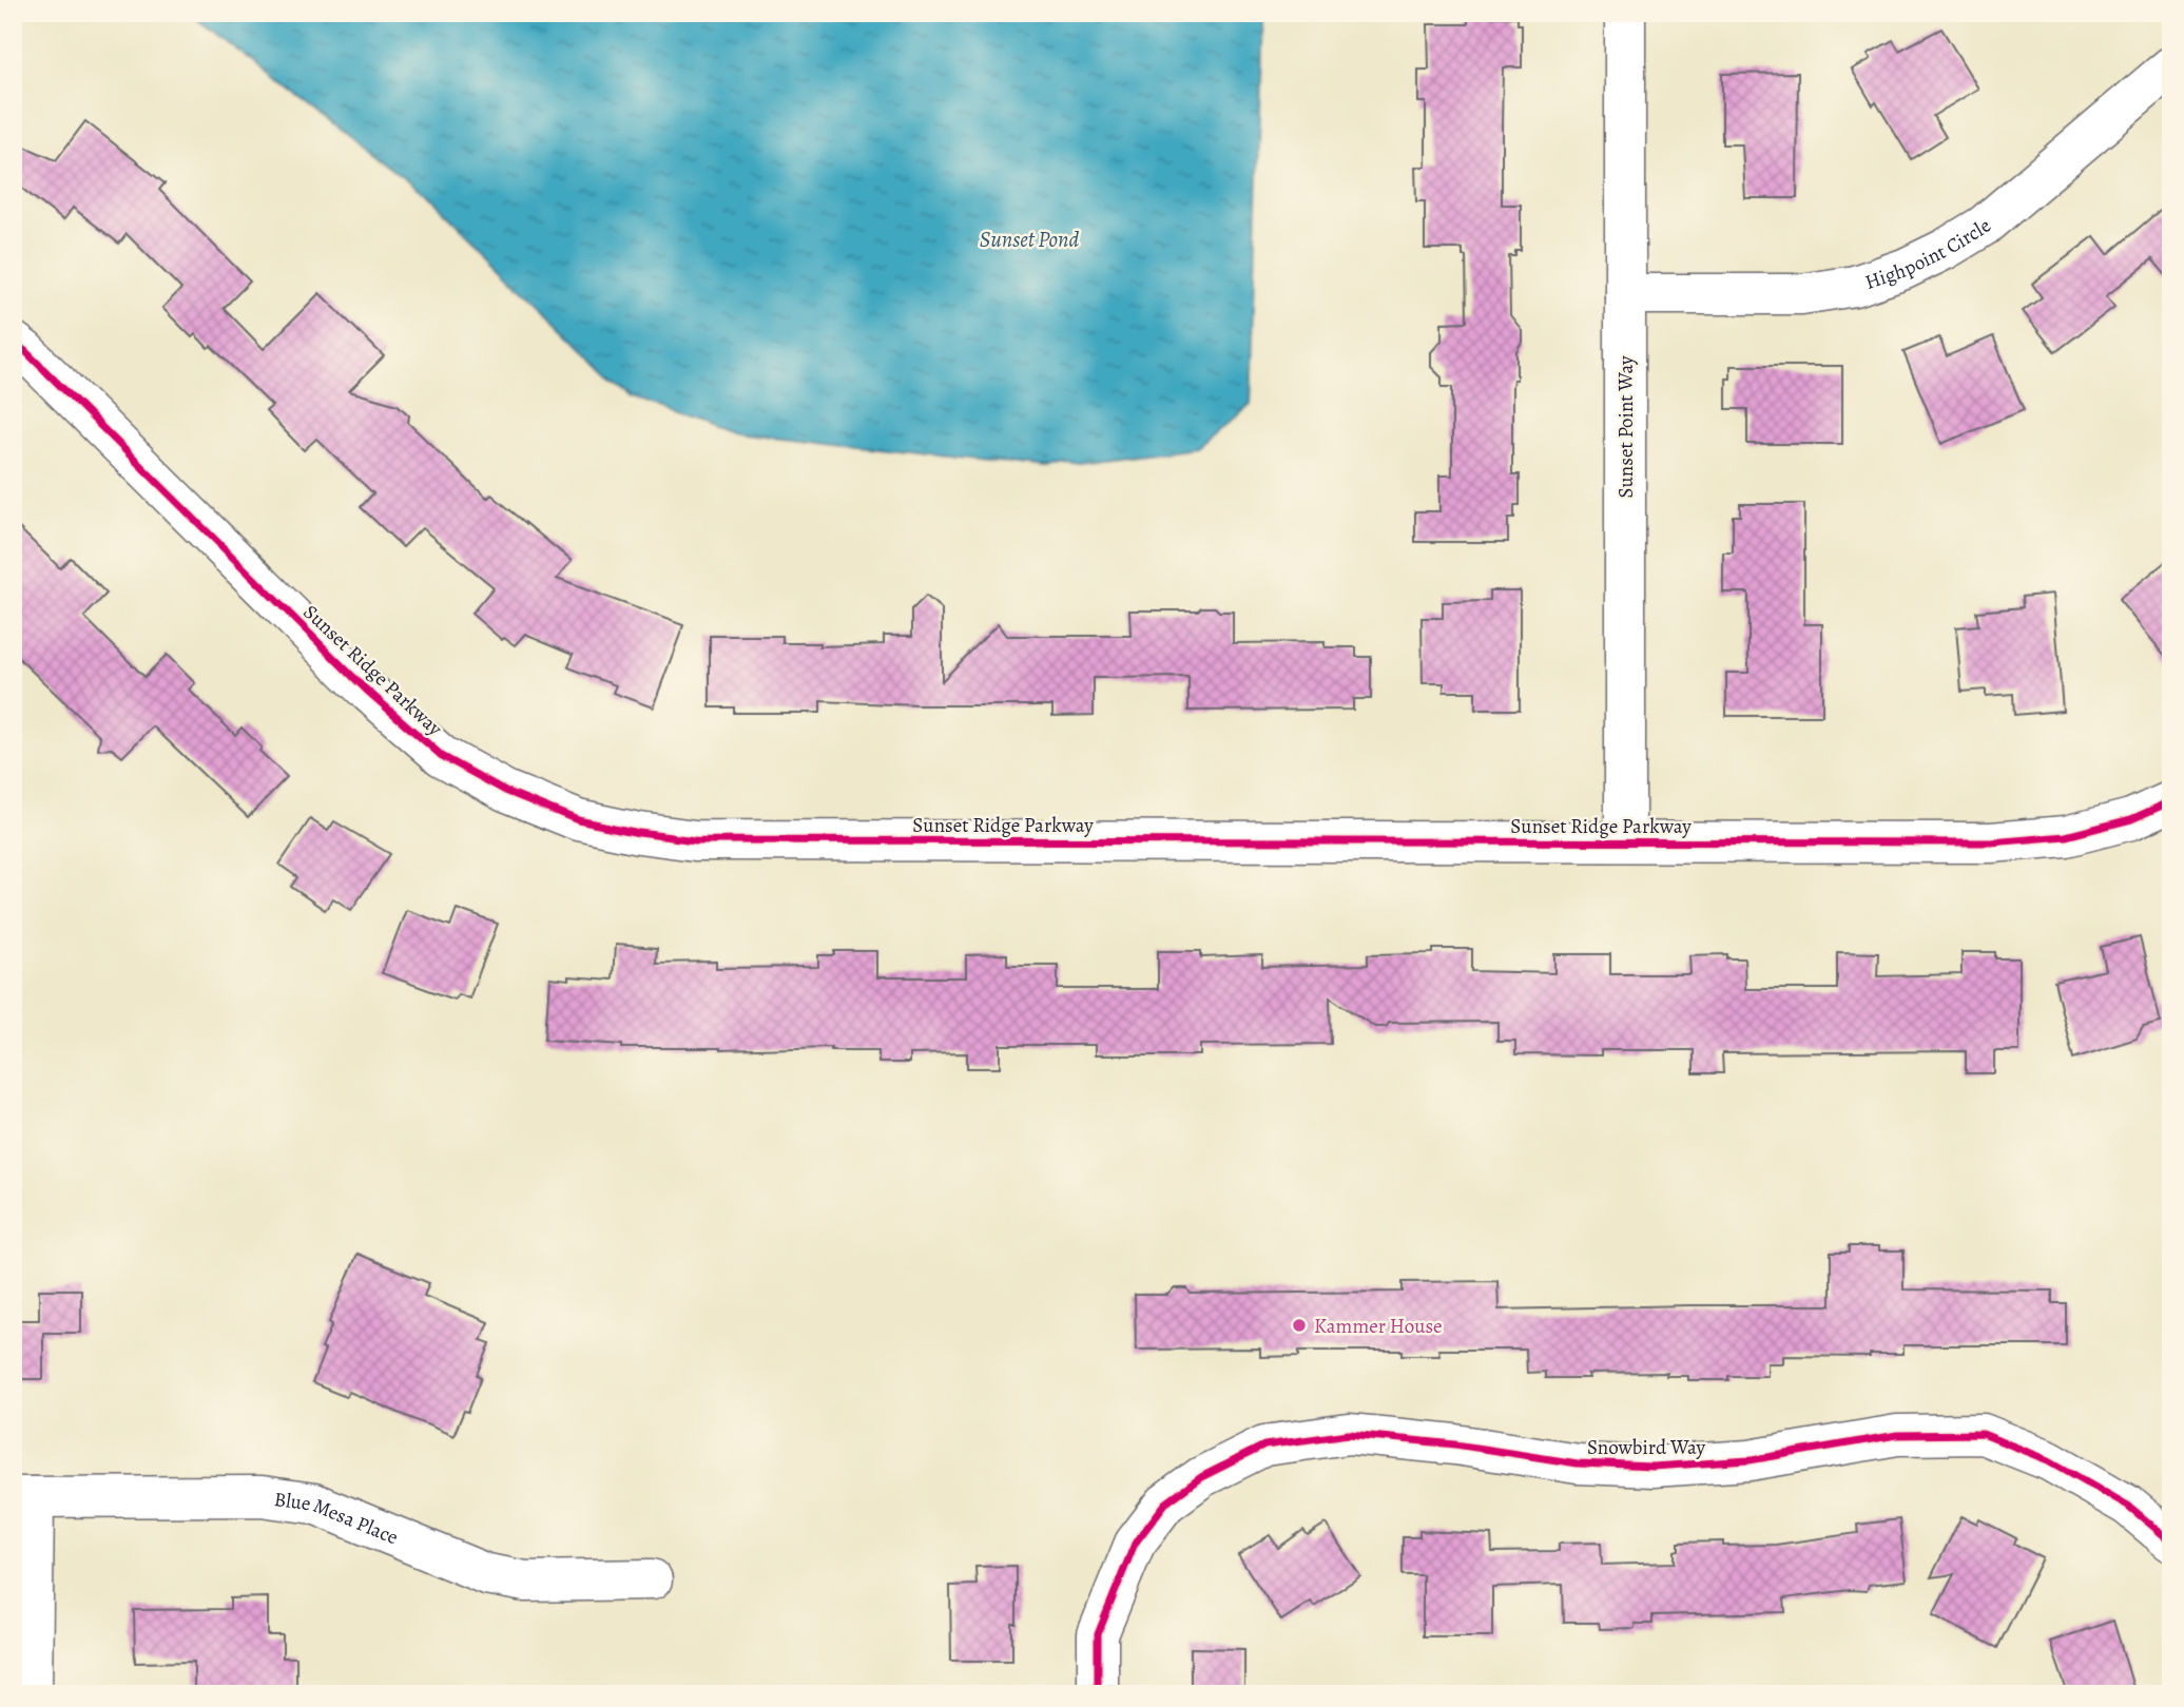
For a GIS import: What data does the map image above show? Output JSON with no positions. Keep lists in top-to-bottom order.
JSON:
{
  "streets": {
    "street": [
      "Highpoint Circle",
      "Sunset Point Way",
      "Sunset Ridge Parkway",
      "Snowbird Way",
      "Blue Mesa Place"
    ]
  },
  "crossings": [
    ["Highpoint Circle", "Sunset Point Way"],
    ["Sunset Point Way", "Sunset Ridge Parkway"]
  ],
  "water": ["Sunset Pond"],
  "places": ["Kammer House"]
}
